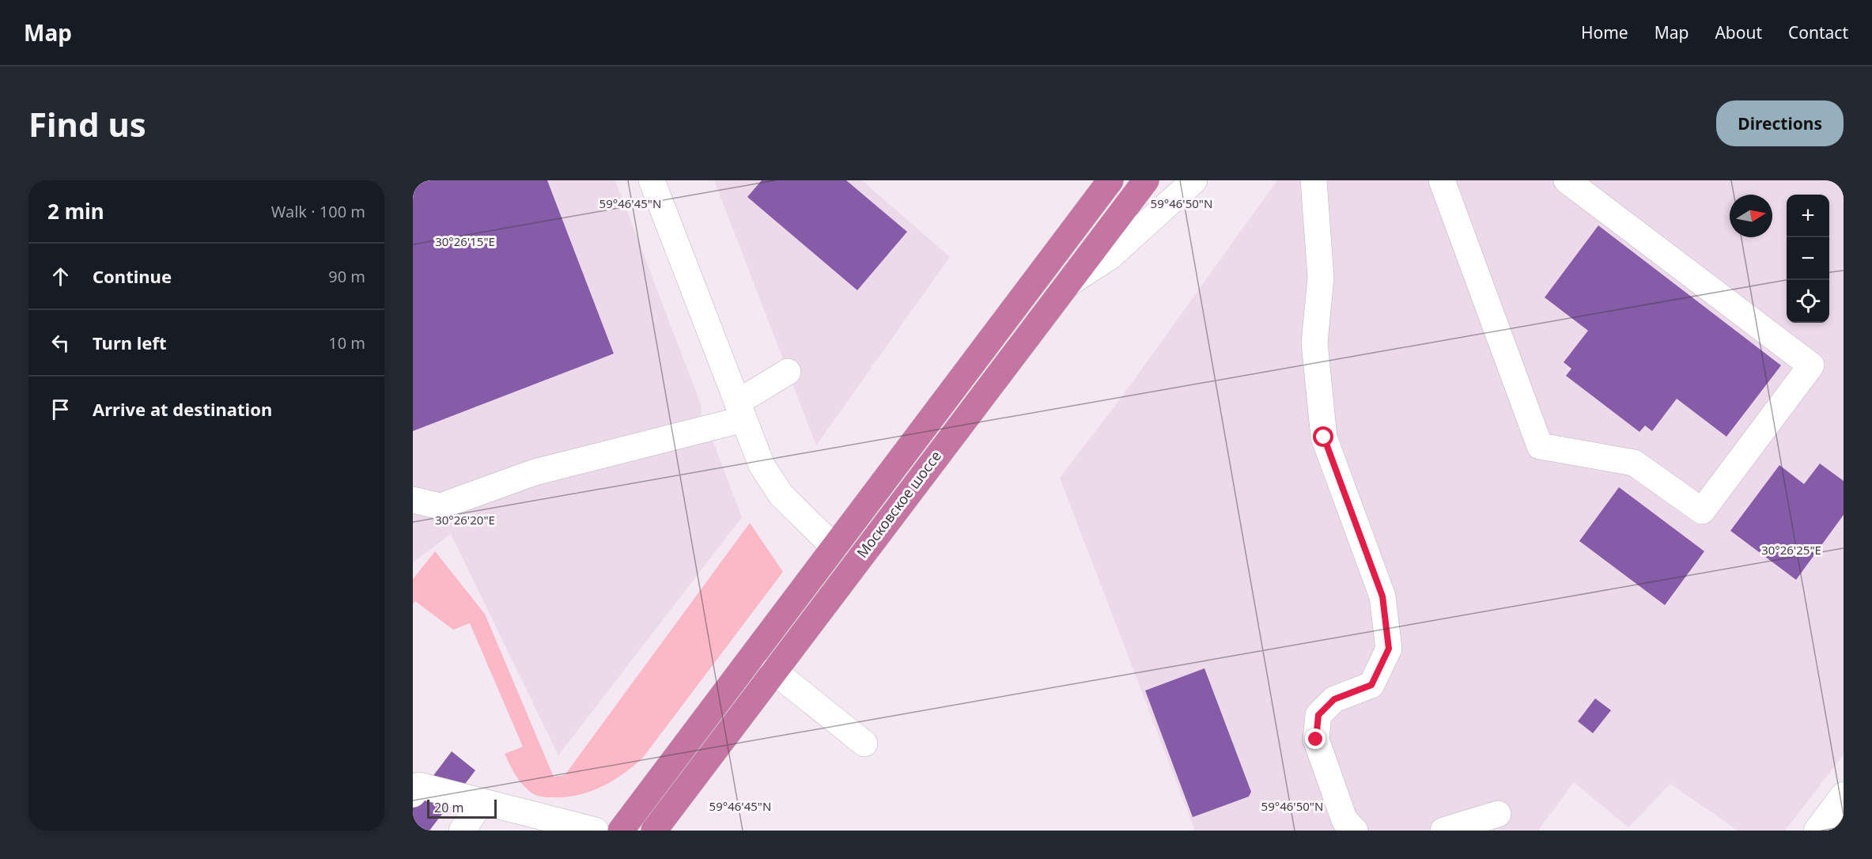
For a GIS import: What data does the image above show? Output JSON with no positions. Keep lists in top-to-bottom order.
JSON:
{
  "streets": {
    "highway": ["Московское шоссе"]
  },
  "scale_bar": "20 m",
  "north": "right",
  "page": {
    "header": "Map",
    "nav": [
      "Home",
      "Map",
      "About",
      "Contact"
    ],
    "buttons": "Directions",
    "title": "Find us",
    "heading": ["2 min", "Walk · 100 m"],
    "map_buttons": ["+", "−"],
    "list": [
      ["Continue", "90 m"],
      ["Turn left", "10 m"],
      "Arrive at destination"
    ],
    "scale": "20 m"
  },
  "coordinates": [
    "59°46'45\"N",
    "59°46'50\"N",
    "30°26'15\"E",
    "30°26'20\"E",
    "30°26'25\"E"
  ]
}
